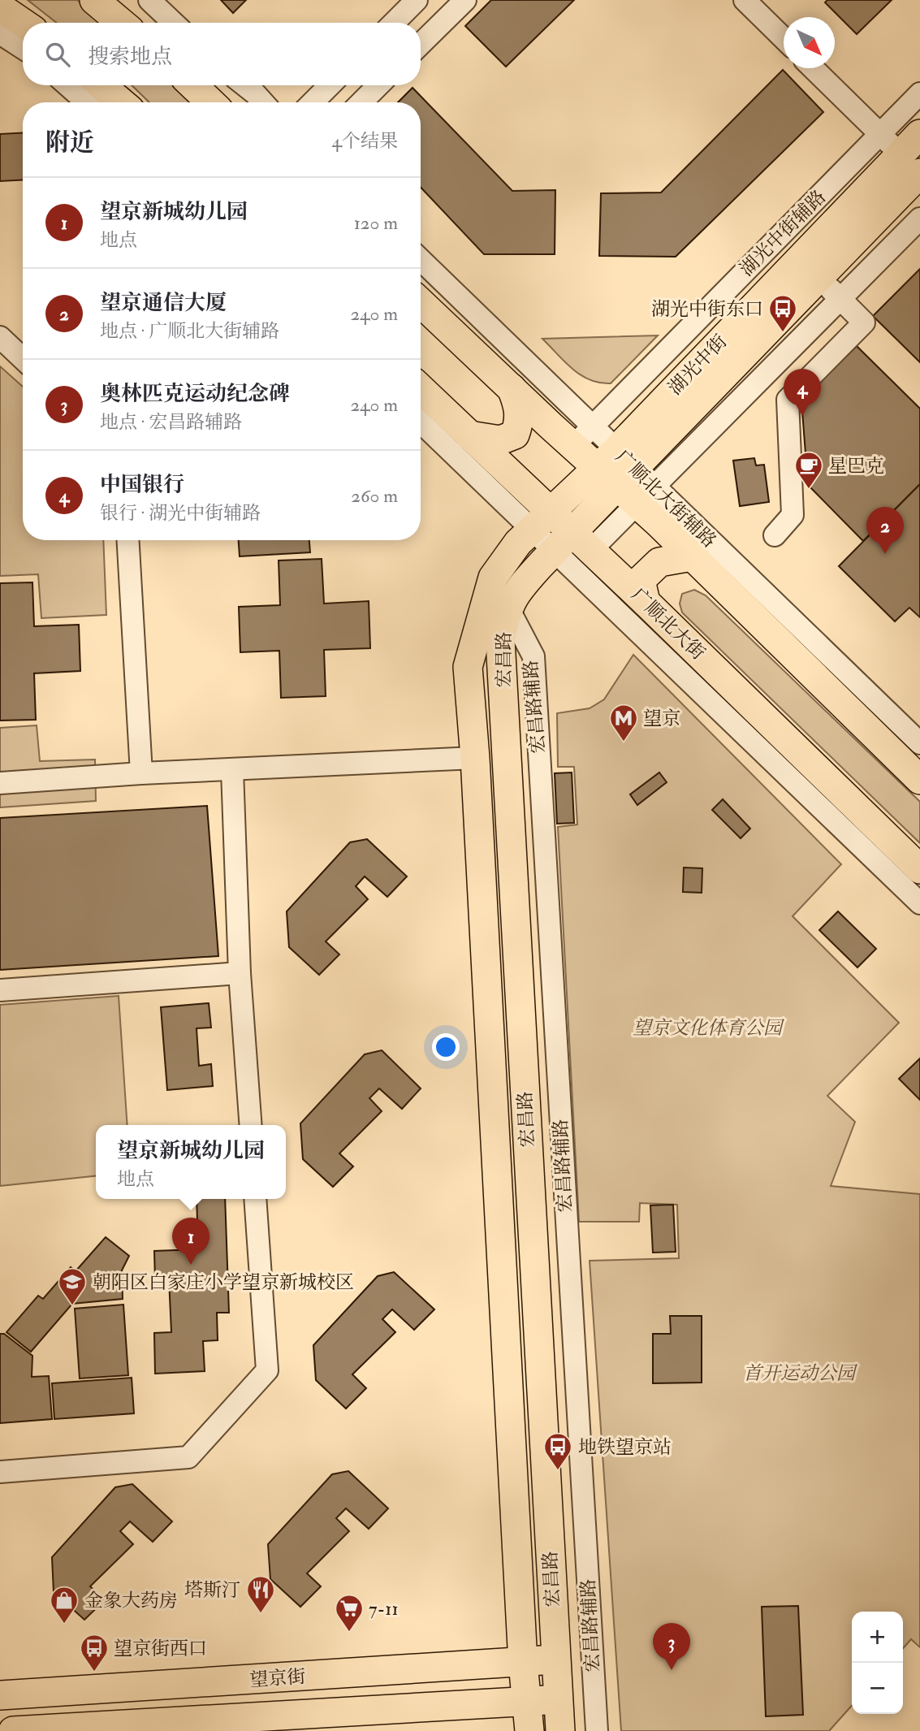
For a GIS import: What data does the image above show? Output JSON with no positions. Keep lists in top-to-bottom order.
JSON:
{
  "streets": {
    "main road": [
      "湖光中街",
      "广顺北大街",
      "宏昌路",
      "望京街"
    ],
    "street": ["湖光中街辅路", "广顺北大街辅路", "宏昌路辅路"]
  },
  "crossings": [
    ["湖光中街", "广顺北大街辅路"],
    ["湖光中街", "广顺北大街"],
    ["湖光中街", "宏昌路"],
    ["广顺北大街", "宏昌路"],
    ["宏昌路", "宏昌路辅路"],
    ["宏昌路", "望京街"]
  ],
  "parks": ["望京文化体育公园", "首开运动公园"],
  "places": {
    "bus stop": ["湖光中街东口", "地铁望京站", "望京街西口"],
    "cafe": ["星巴克"],
    "metro station": ["望京"],
    "school or university": ["朝阳区白家庄小学望京新城校区"],
    "restaurant": ["塔斯汀"],
    "shop": ["金象大药房"],
    "supermarket": ["7-11"]
  },
  "north": "bottom right",
  "page": {
    "search": "搜索地点",
    "heading": ["附近", "4个结果"],
    "list": [
      {
        "mark": "1",
        "name": "望京新城幼儿园",
        "note": "地点",
        "value": "120 m"
      },
      {
        "mark": "2",
        "name": "望京通信大厦",
        "note": "地点 · 广顺北大街辅路",
        "value": "240 m"
      },
      {
        "mark": "3",
        "name": "奥林匹克运动纪念碑",
        "note": "地点 · 宏昌路辅路",
        "value": "240 m"
      },
      {
        "mark": "4",
        "name": "中国银行",
        "note": "银行 · 湖光中街辅路",
        "value": "260 m"
      }
    ],
    "pins": [
      "4",
      "2",
      "1",
      "3"
    ],
    "popup": ["望京新城幼儿园", "地点"],
    "map_buttons": ["+", "−"]
  }
}
